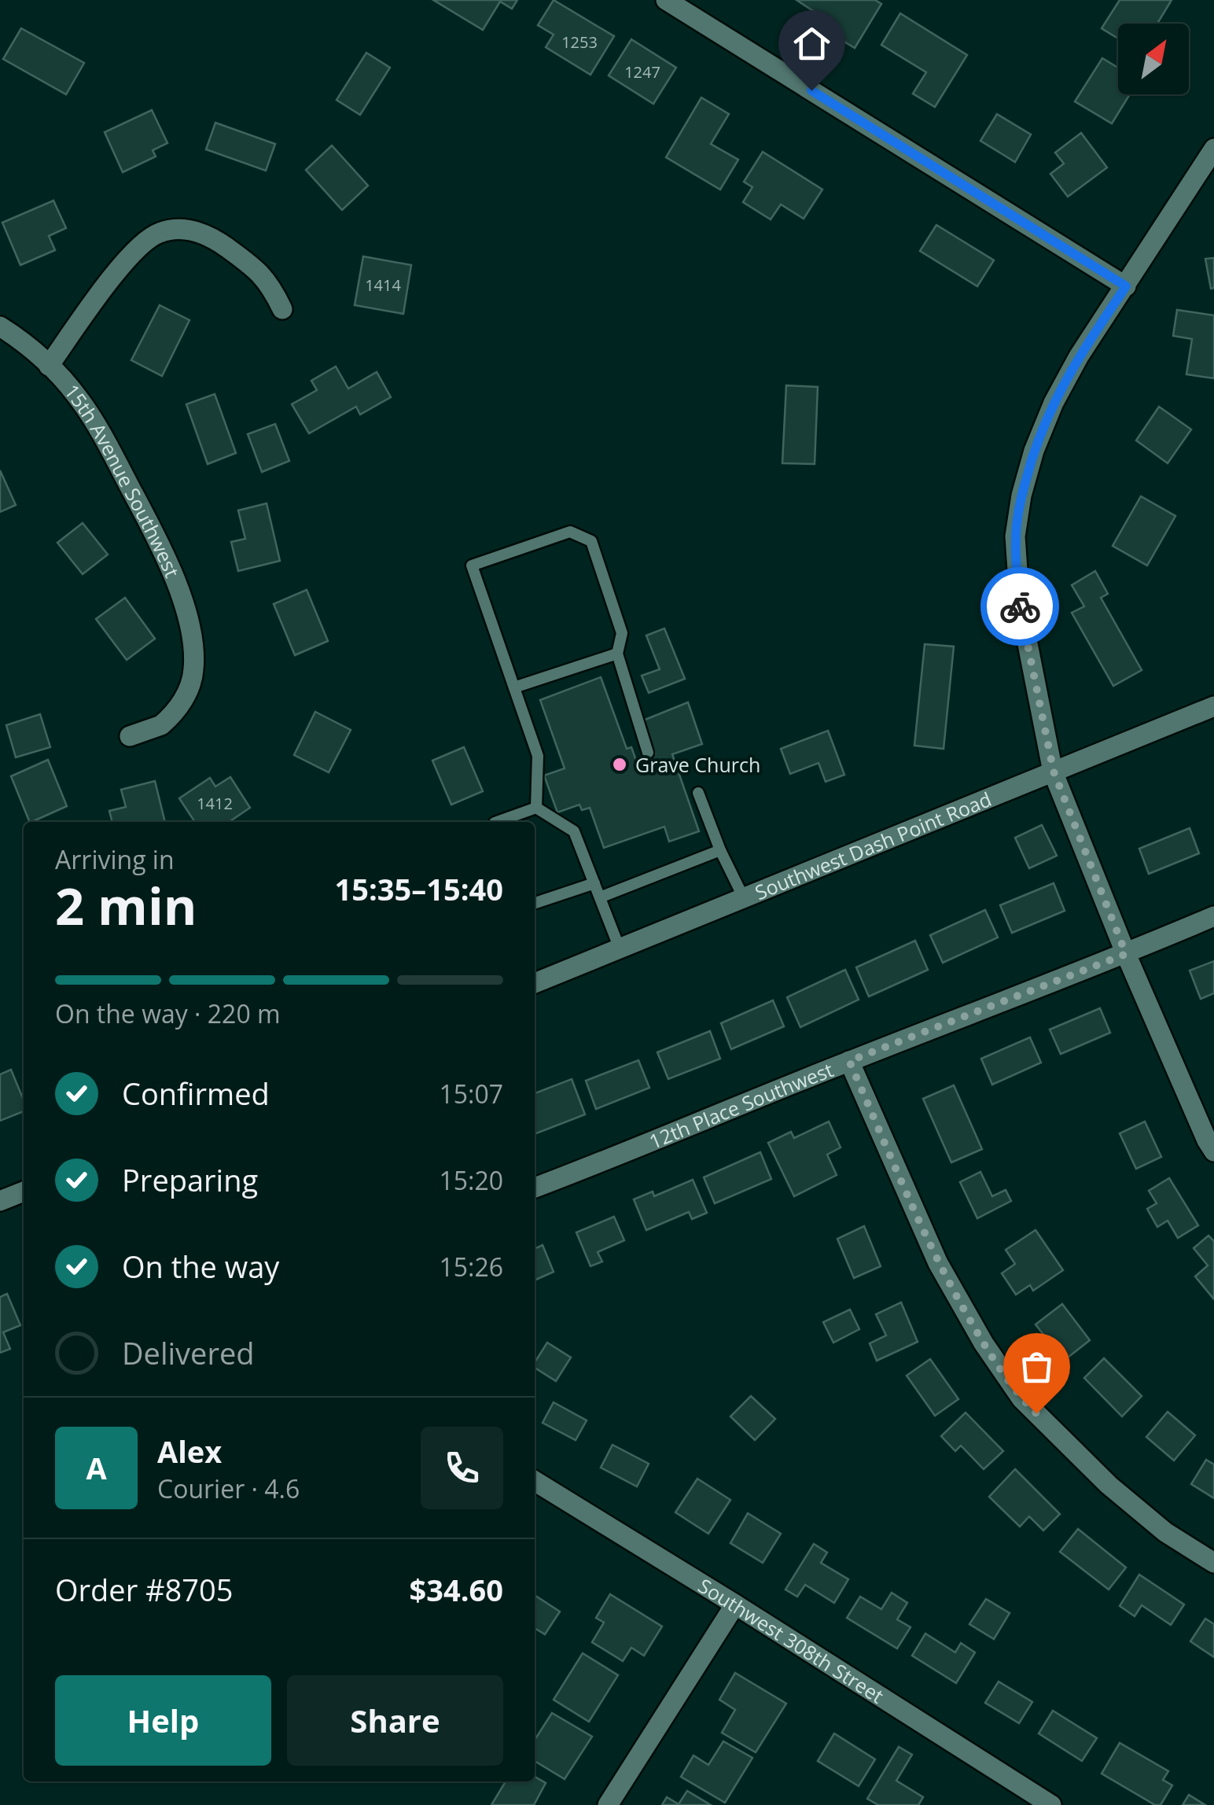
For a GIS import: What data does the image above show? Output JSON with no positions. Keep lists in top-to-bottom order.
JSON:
{
  "streets": {
    "street": [
      "15th Avenue Southwest",
      "Southwest Dash Point Road",
      "12th Place Southwest",
      "Southwest 308th Street"
    ]
  },
  "places": ["Grave Church"],
  "house_numbers": [
    "1253",
    "1247",
    "1414",
    "1412"
  ],
  "north": "top right",
  "page": {
    "heading": ["2 min", "Arriving in", "15:35–15:40"],
    "panel": [
      "Alex",
      "Courier · 4.6",
      "Order #8705",
      "$34.60"
    ],
    "bar": "On the way · 220 m",
    "list": [
      ["Confirmed", "15:07"],
      ["Preparing", "15:20"],
      ["On the way", "15:26"],
      "Delivered"
    ],
    "round": "A",
    "buttons": ["Help", "Share"]
  }
}
